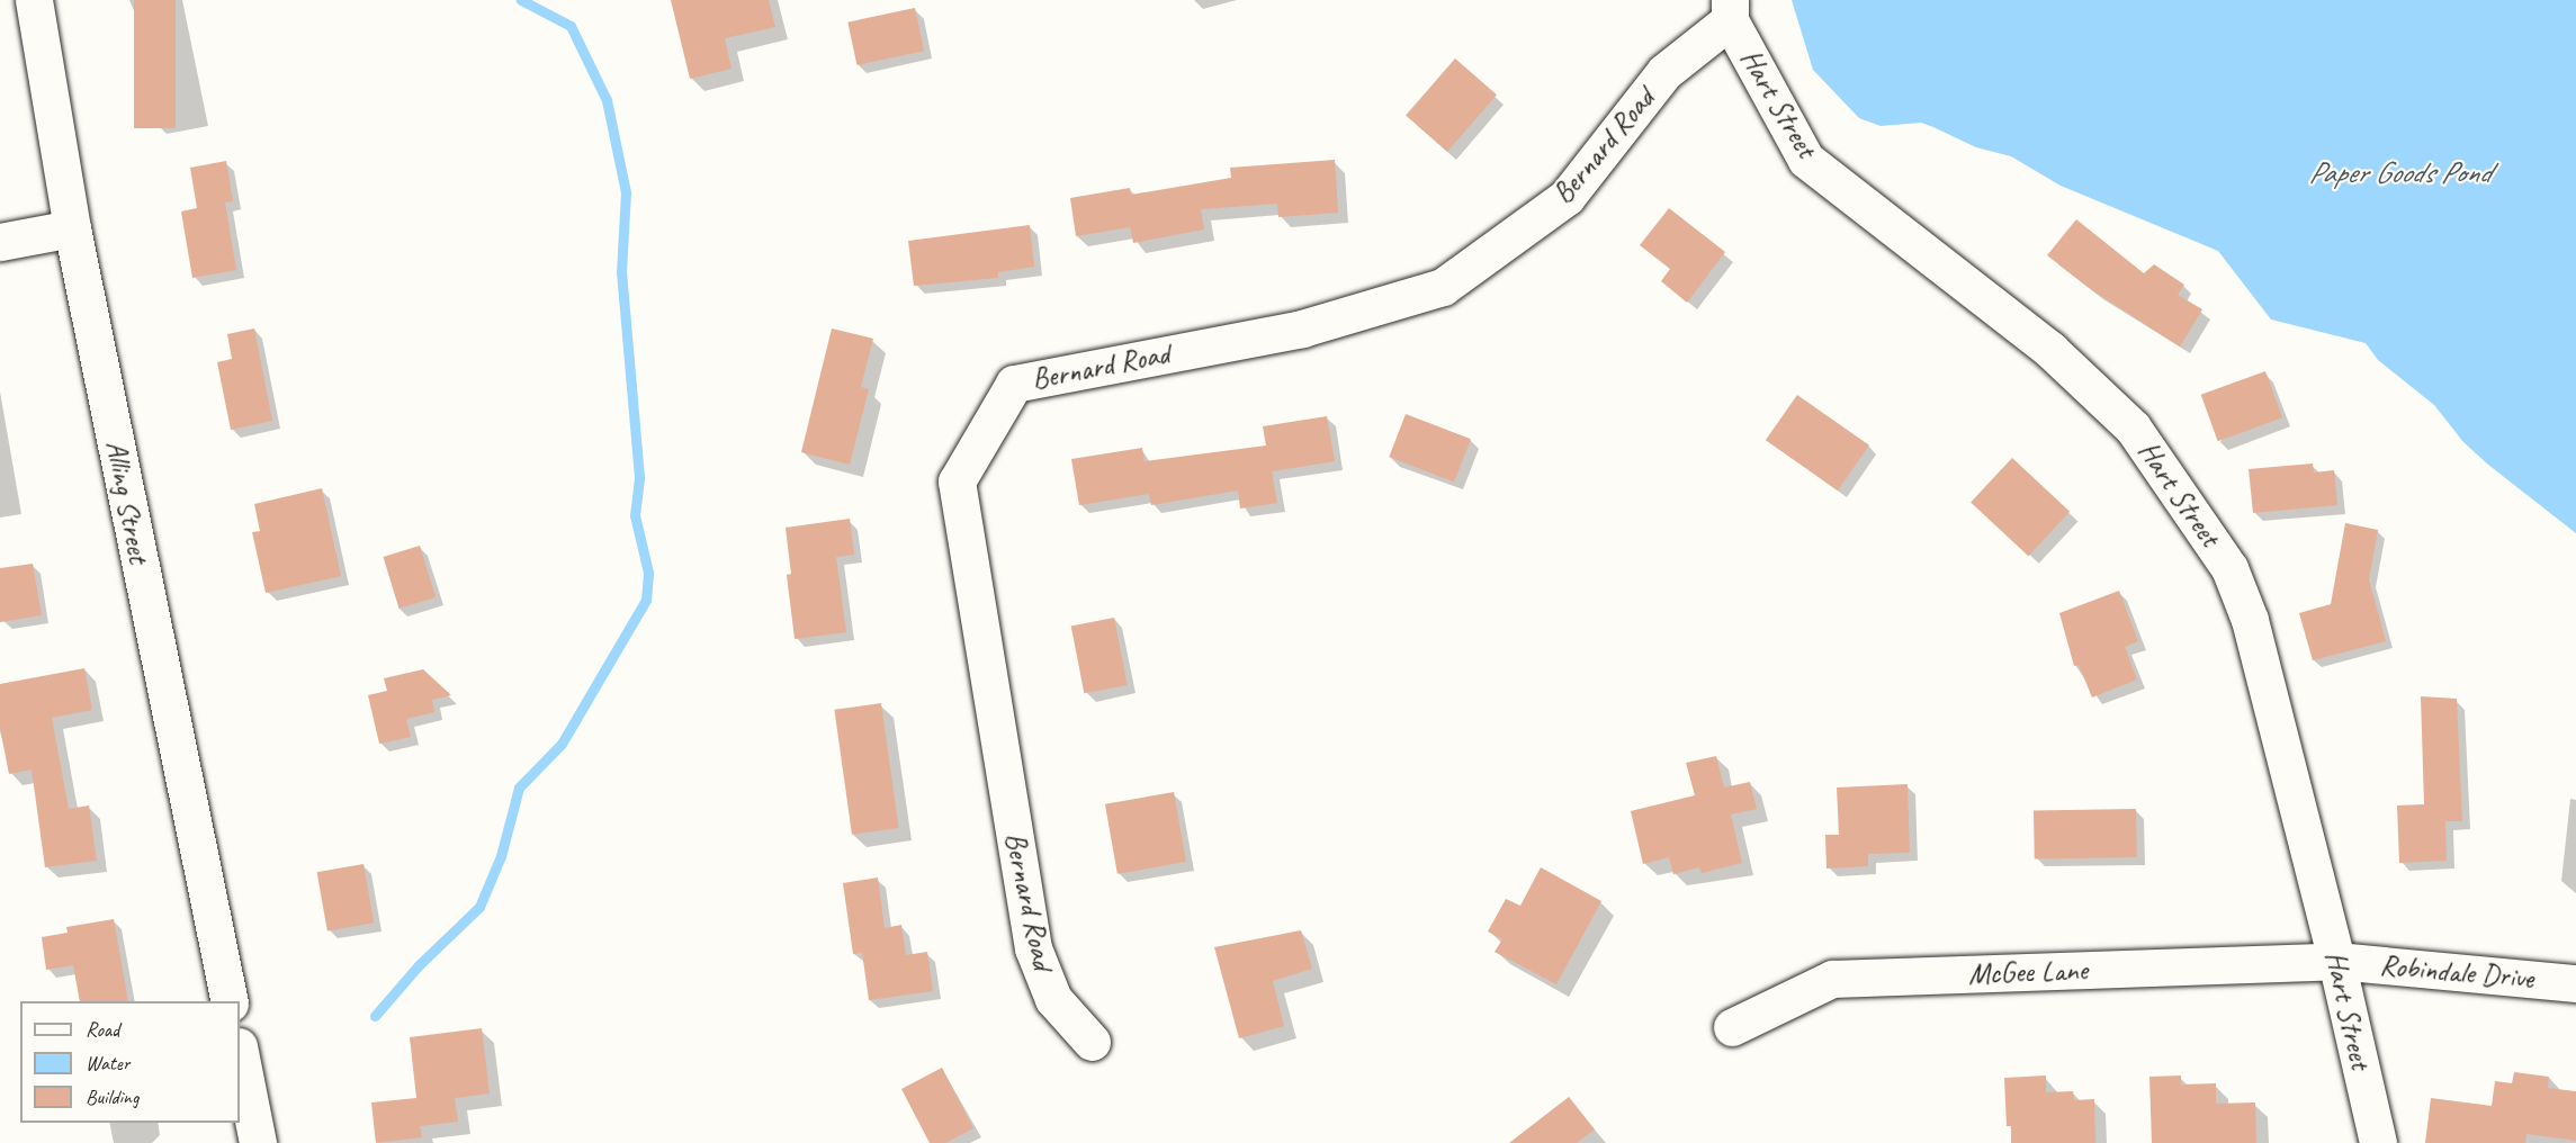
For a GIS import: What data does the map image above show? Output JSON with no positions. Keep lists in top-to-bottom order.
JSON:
{
  "streets": {
    "street": [
      "Hart Street",
      "Bernard Road",
      "Alling Street",
      "McGee Lane",
      "Robindale Drive"
    ]
  },
  "crossings": [
    ["Hart Street", "Bernard Road"],
    ["Hart Street", "McGee Lane"],
    ["Hart Street", "Robindale Drive"],
    ["McGee Lane", "Robindale Drive"]
  ],
  "water": ["Paper Goods Pond"],
  "legend": ["Road", "Water", "Building"]
}
